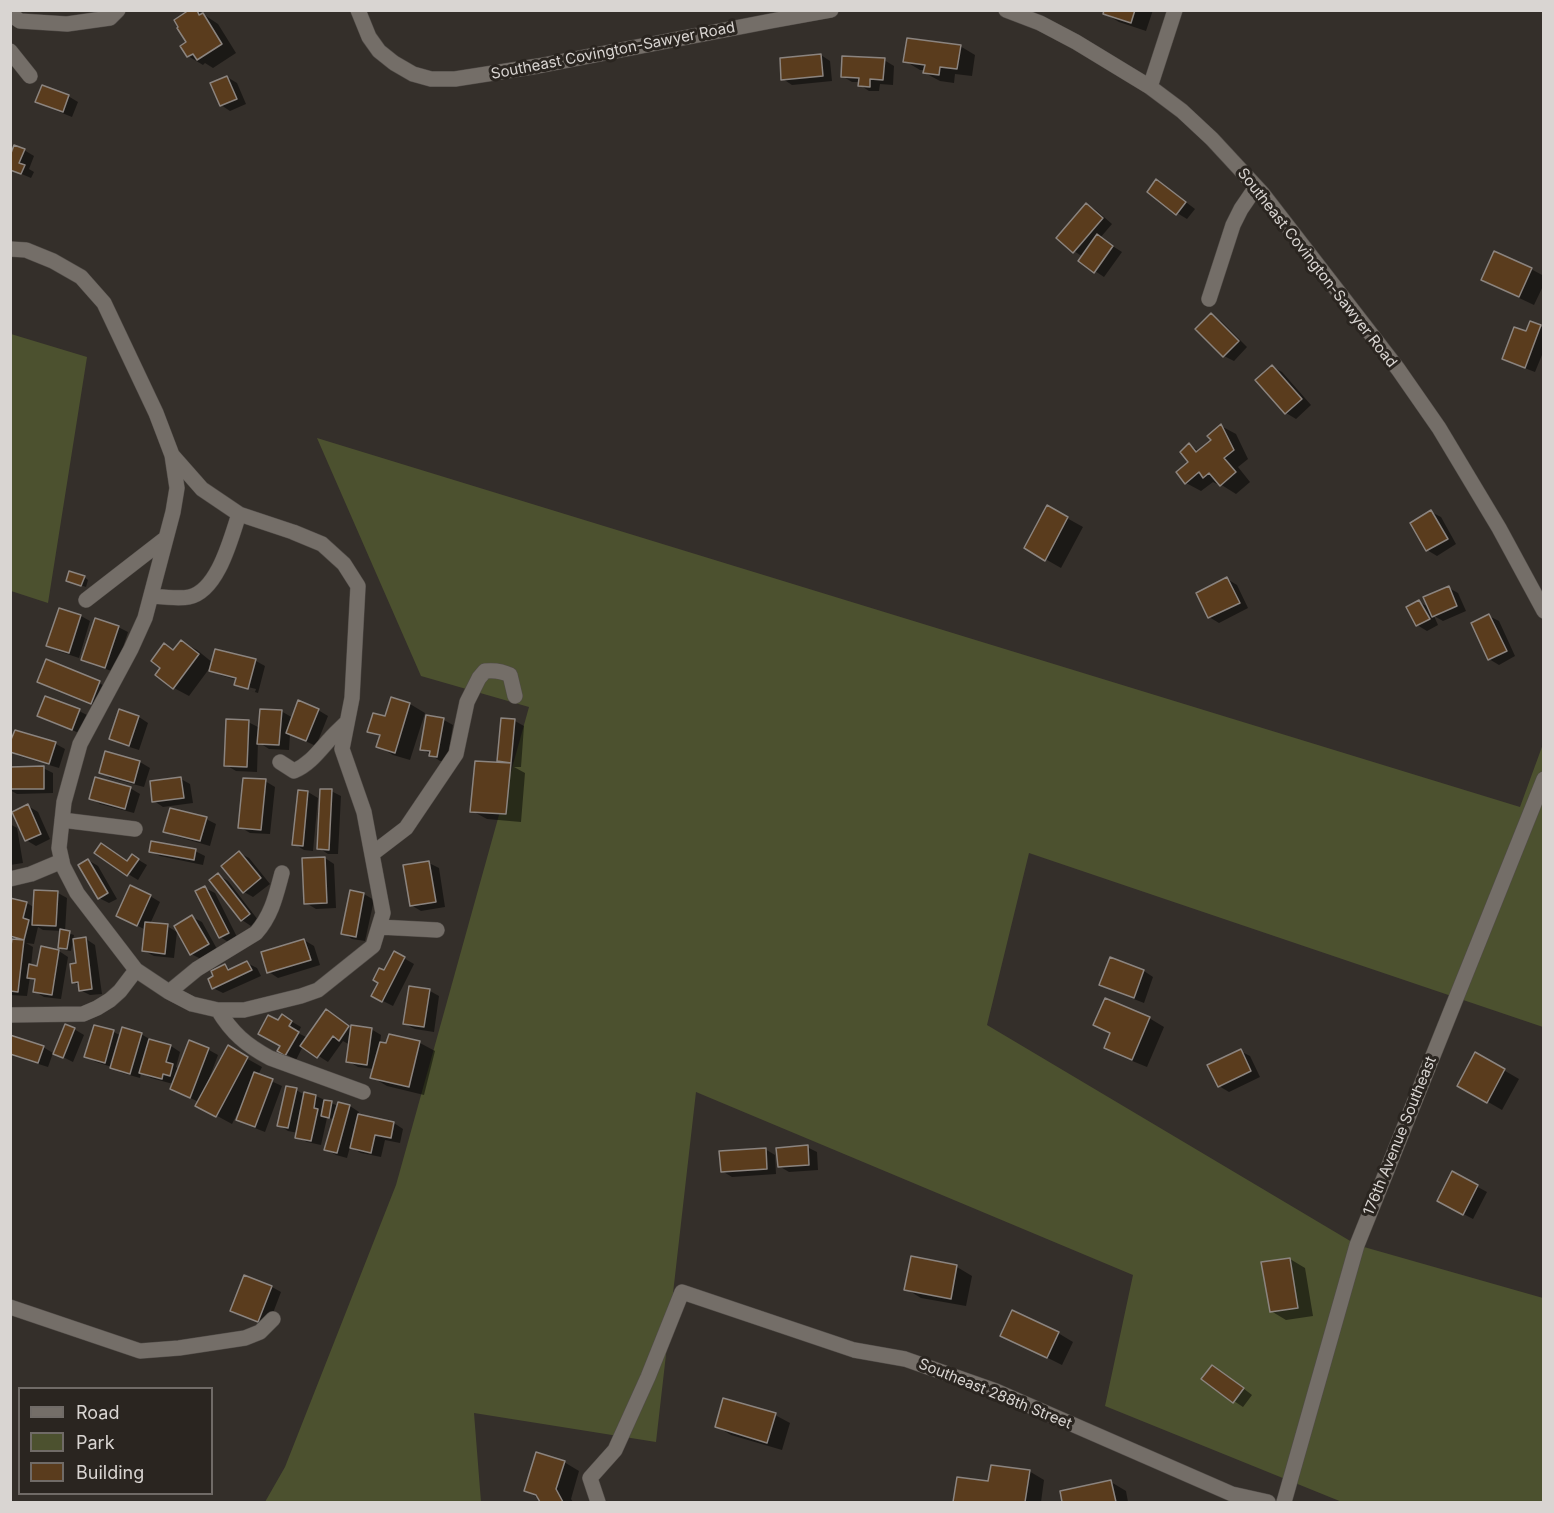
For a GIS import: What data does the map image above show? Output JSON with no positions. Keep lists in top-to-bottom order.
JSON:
{
  "streets": {
    "street": ["Southeast Covington-Sawyer Road", "176th Avenue Southeast", "Southeast 288th Street"]
  },
  "legend": ["Road", "Park", "Building"]
}
